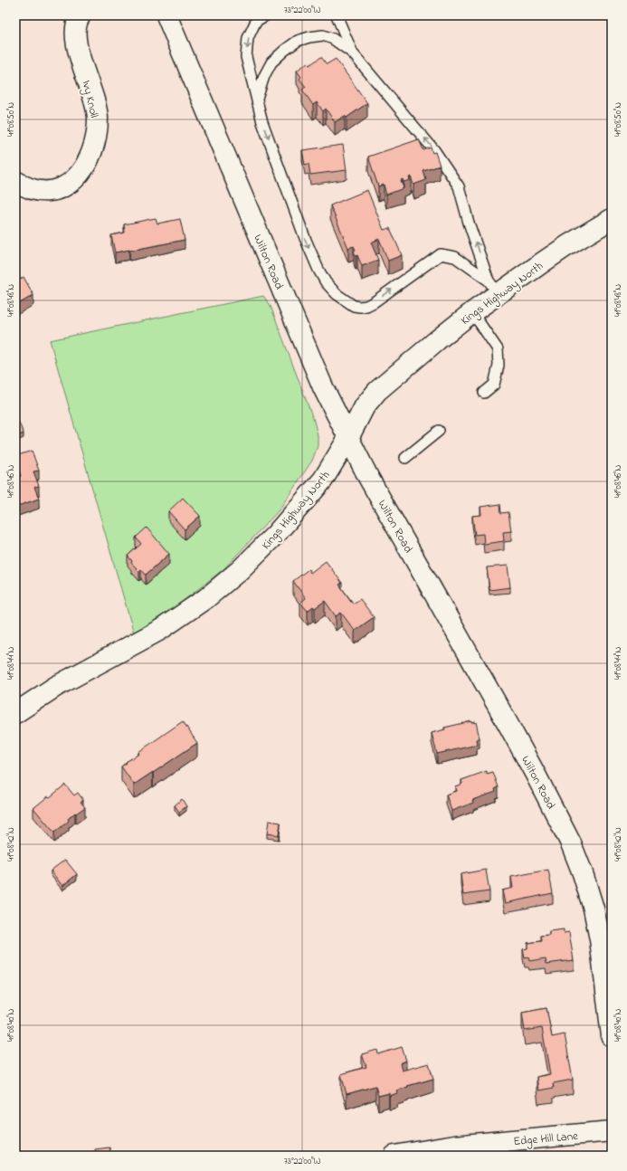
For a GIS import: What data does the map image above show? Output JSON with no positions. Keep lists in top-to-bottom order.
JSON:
{
  "streets": {
    "main road": [
      "Ivy Knoll",
      "Wilton Road",
      "Kings Highway North",
      "Edge Hill Lane"
    ]
  },
  "crossings": [
    ["Wilton Road", "Kings Highway North"]
  ],
  "coordinates": [
    "73°22'00\"W",
    "41°08'50\"N",
    "41°08'48\"N",
    "41°08'46\"N",
    "41°08'44\"N",
    "41°08'42\"N",
    "41°08'40\"N"
  ]
}
